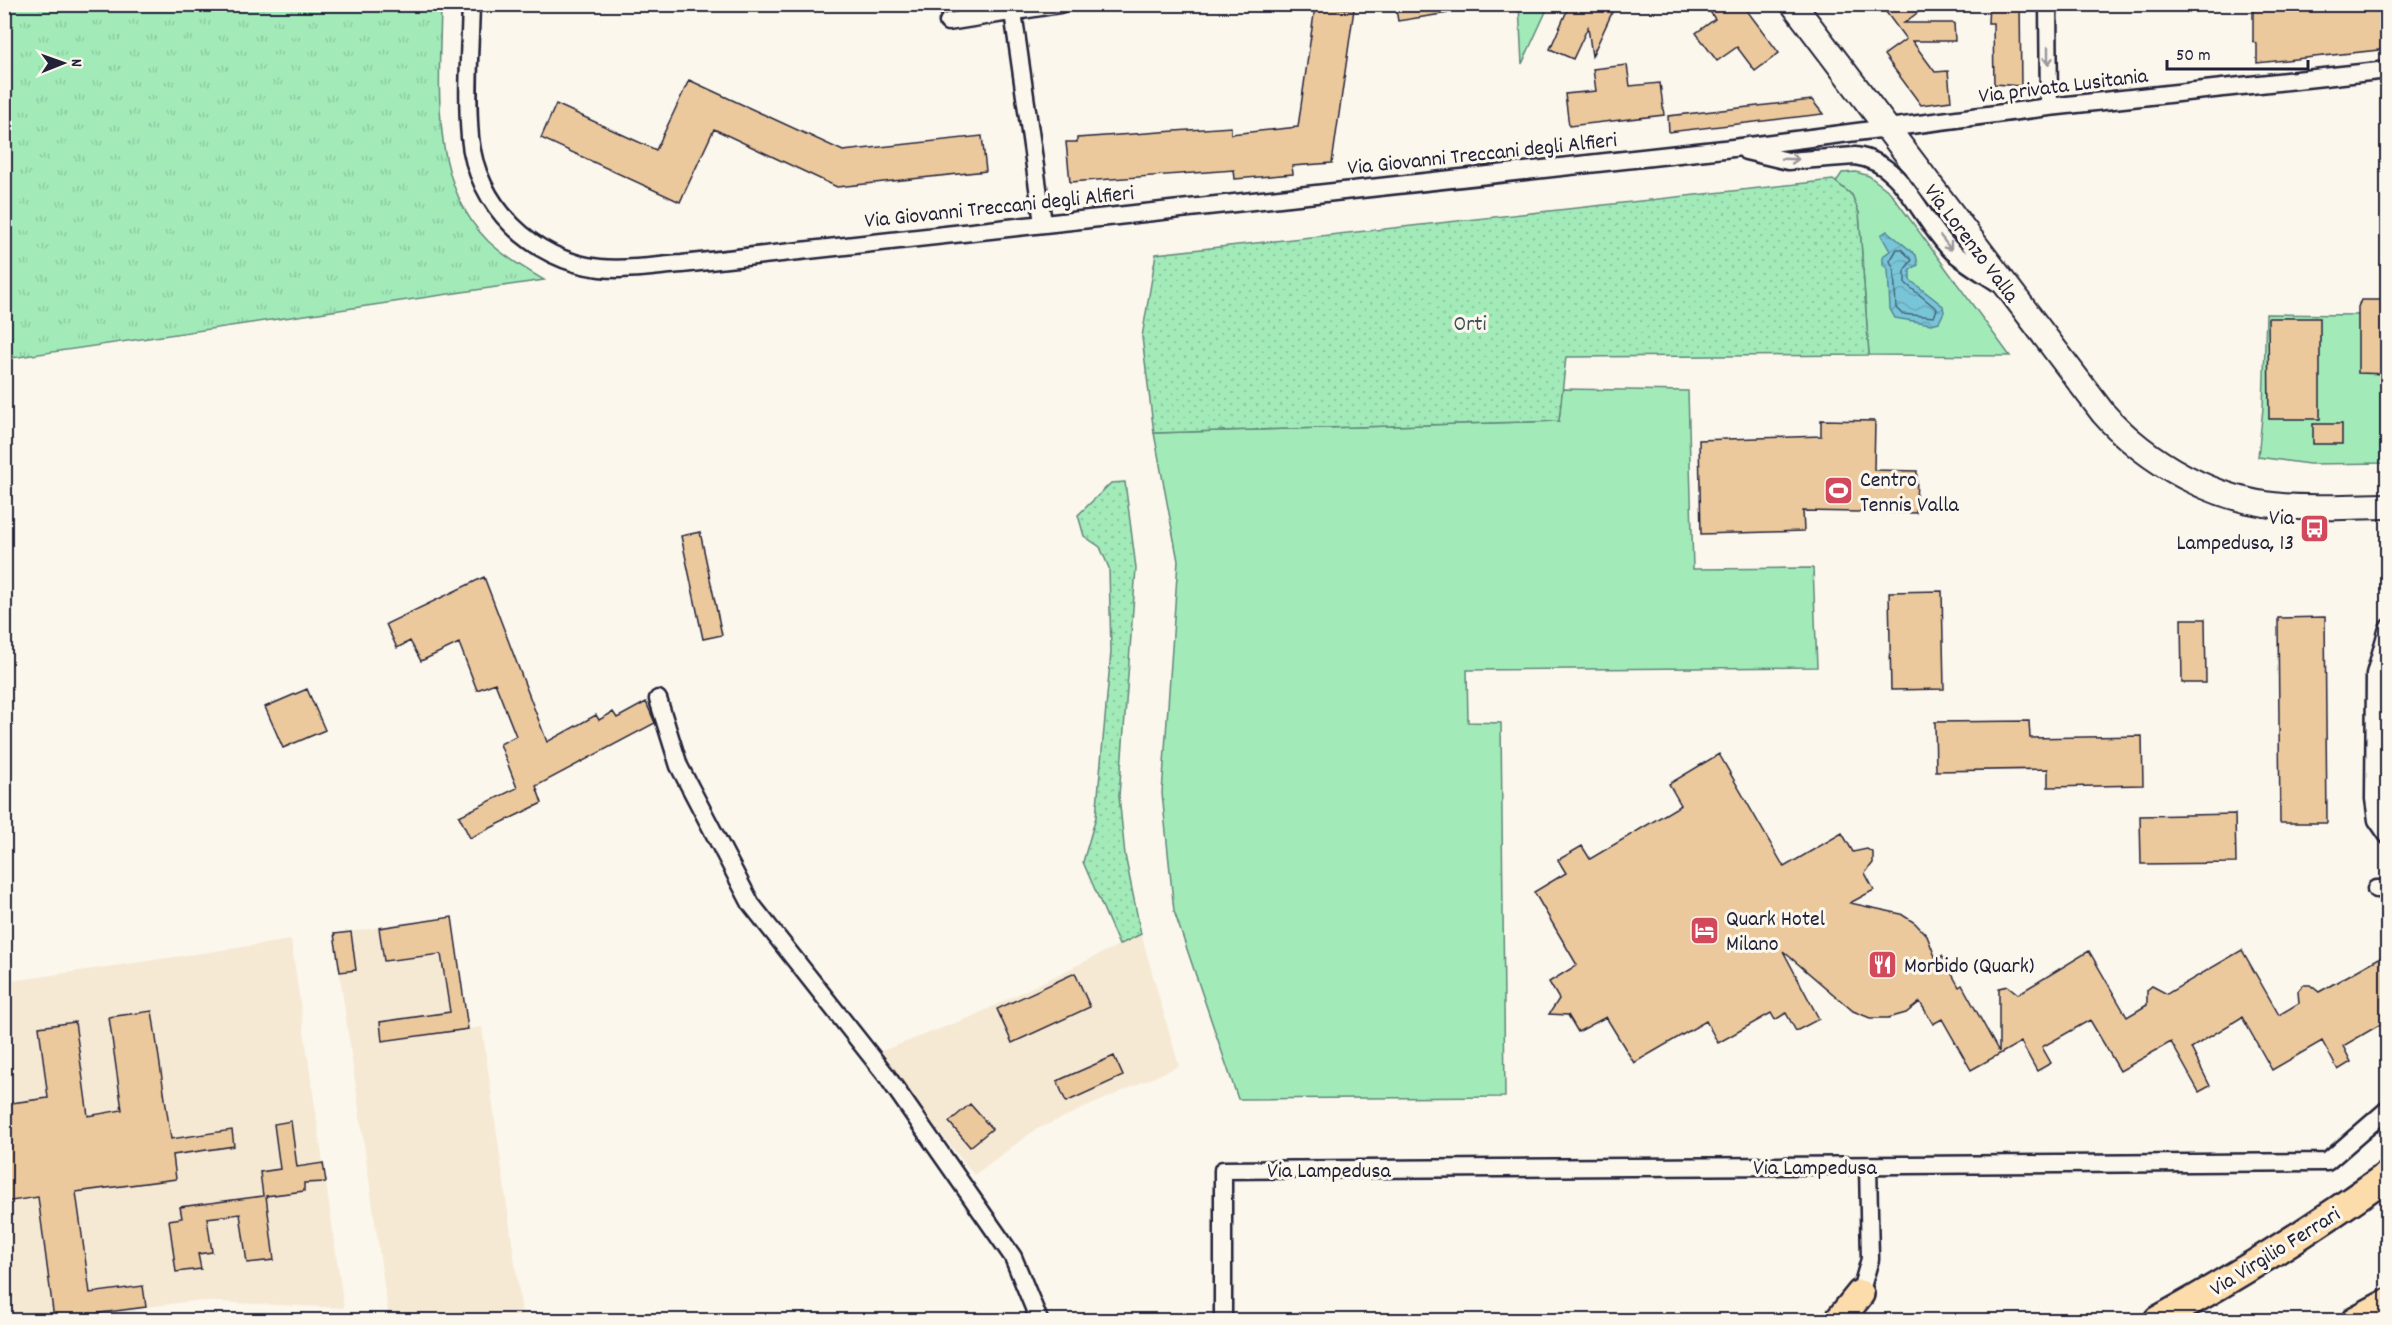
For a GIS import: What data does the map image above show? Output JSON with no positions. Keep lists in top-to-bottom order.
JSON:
{
  "streets": {
    "main road": ["Via Lorenzo Valla", "Via Virgilio Ferrari"],
    "street": ["Via privata Lusitania", "Via Giovanni Treccani degli Alfieri", "Via Lampedusa"]
  },
  "crossings": [
    ["Via privata Lusitania", "Via Giovanni Treccani degli Alfieri"],
    ["Via privata Lusitania", "Via Lorenzo Valla"],
    ["Via Giovanni Treccani degli Alfieri", "Via Lorenzo Valla"]
  ],
  "parks": ["Orti"],
  "places": {
    "sports": ["Centro Tennis Valla"],
    "bus stop": ["Via Lampedusa, 13"],
    "hotel": ["Quark Hotel Milano"],
    "restaurant": ["Morbido (Quark)"]
  },
  "scale_bar": "50 m",
  "north": "right"
}
